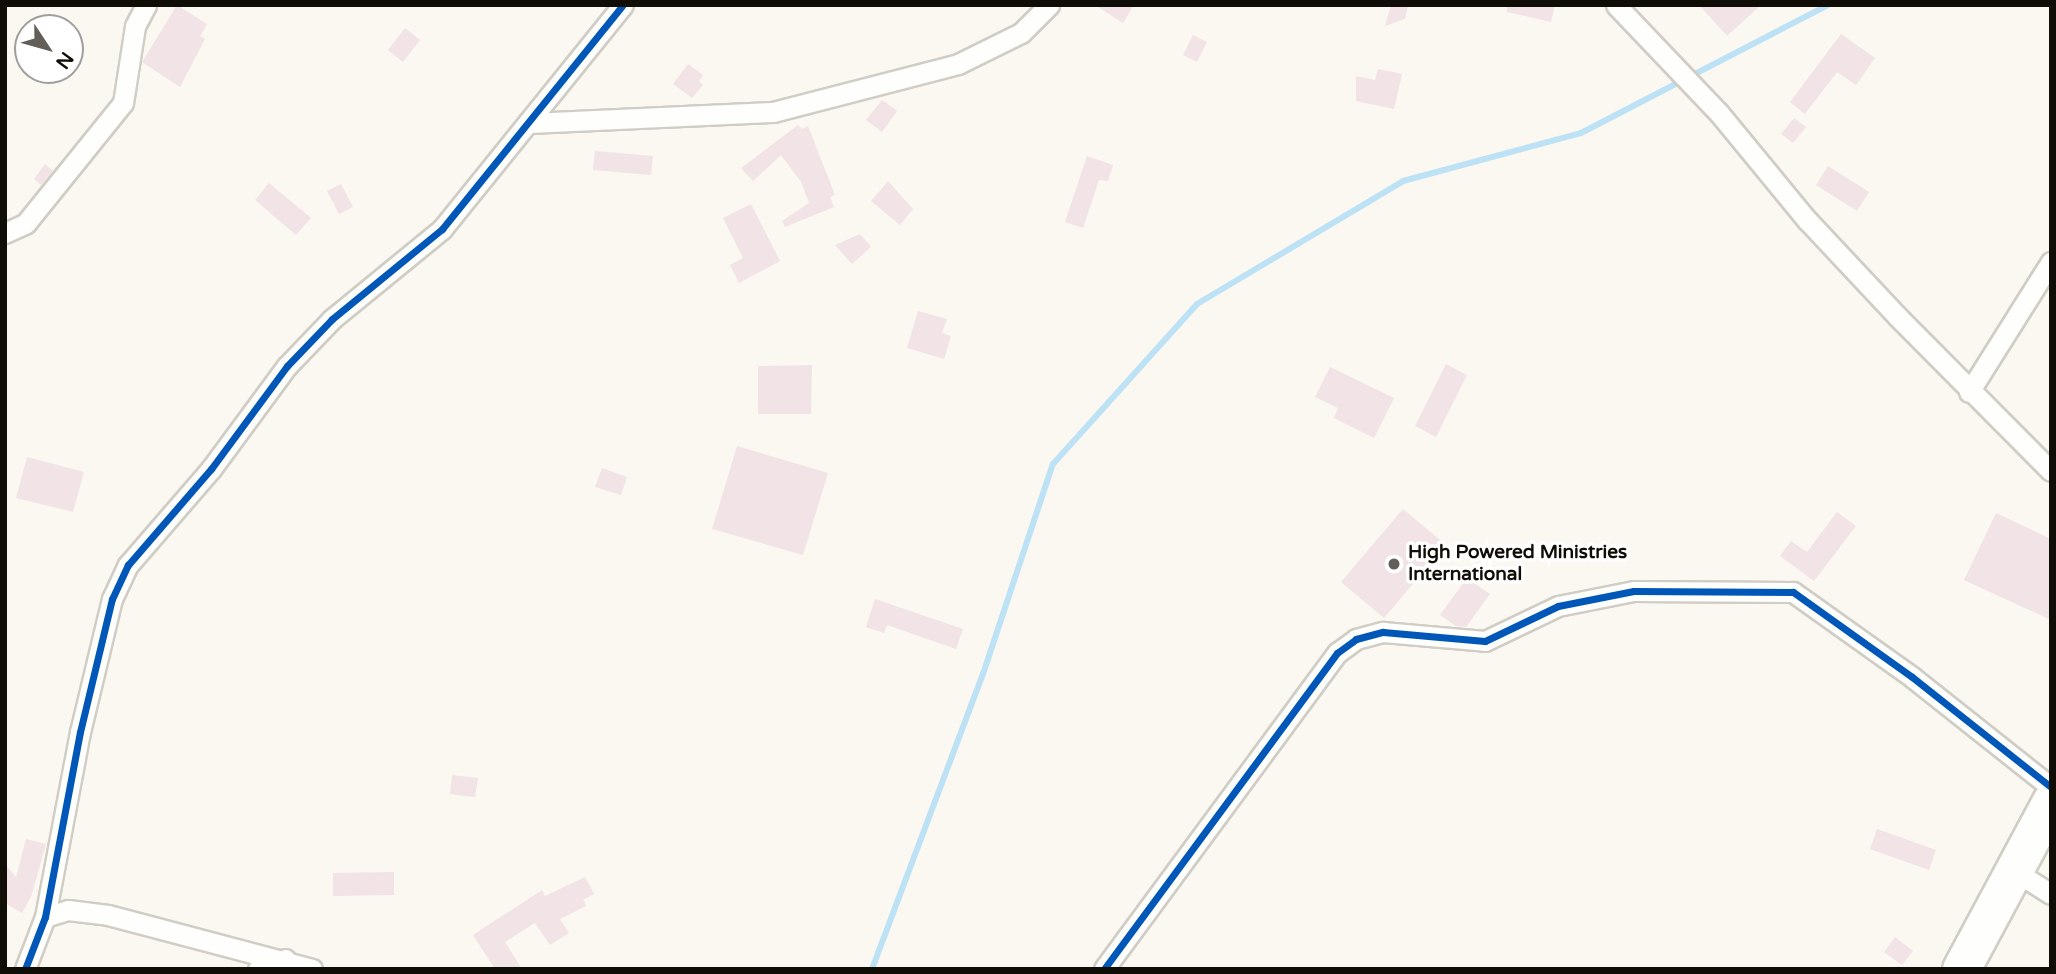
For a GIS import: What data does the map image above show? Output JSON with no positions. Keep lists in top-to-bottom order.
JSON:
{
  "places": ["High Powered Ministries International"],
  "north": "bottom right"
}
